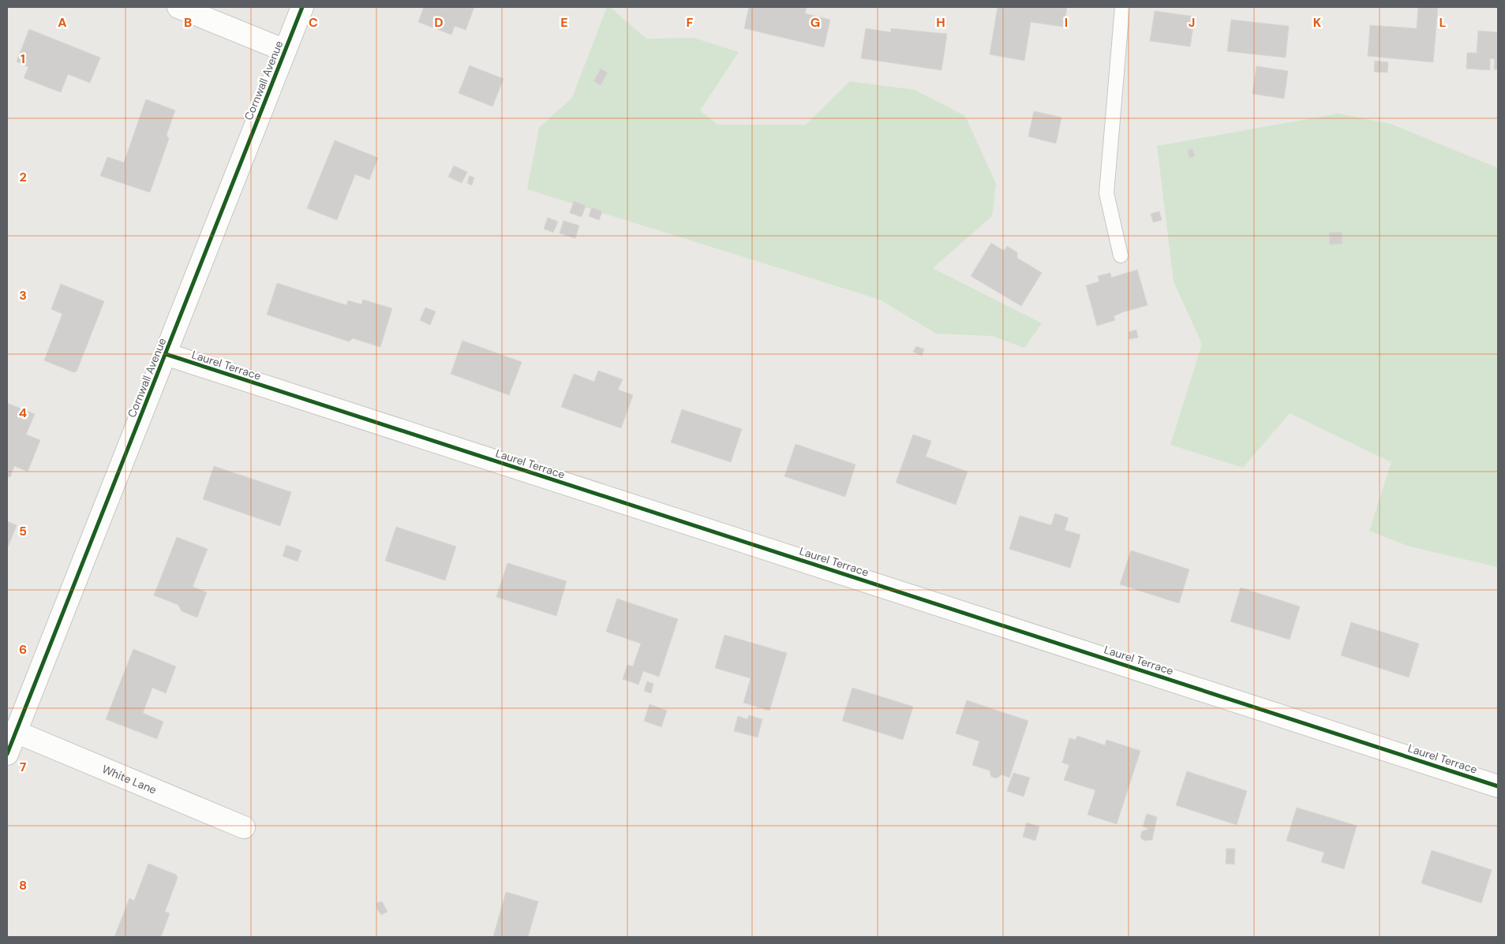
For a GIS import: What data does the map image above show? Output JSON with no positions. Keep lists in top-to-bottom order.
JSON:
{
  "streets": {
    "street": ["Cornwall Avenue", "Laurel Terrace", "White Lane"]
  },
  "crossings": [
    ["Cornwall Avenue", "Laurel Terrace"],
    ["Cornwall Avenue", "White Lane"]
  ],
  "grid": {
    "columns": [
      "A",
      "B",
      "C",
      "D",
      "E",
      "F",
      "G",
      "H",
      "I",
      "J",
      "K",
      "L"
    ],
    "rows": [
      "1",
      "2",
      "3",
      "4",
      "5",
      "6",
      "7",
      "8"
    ]
  }
}
